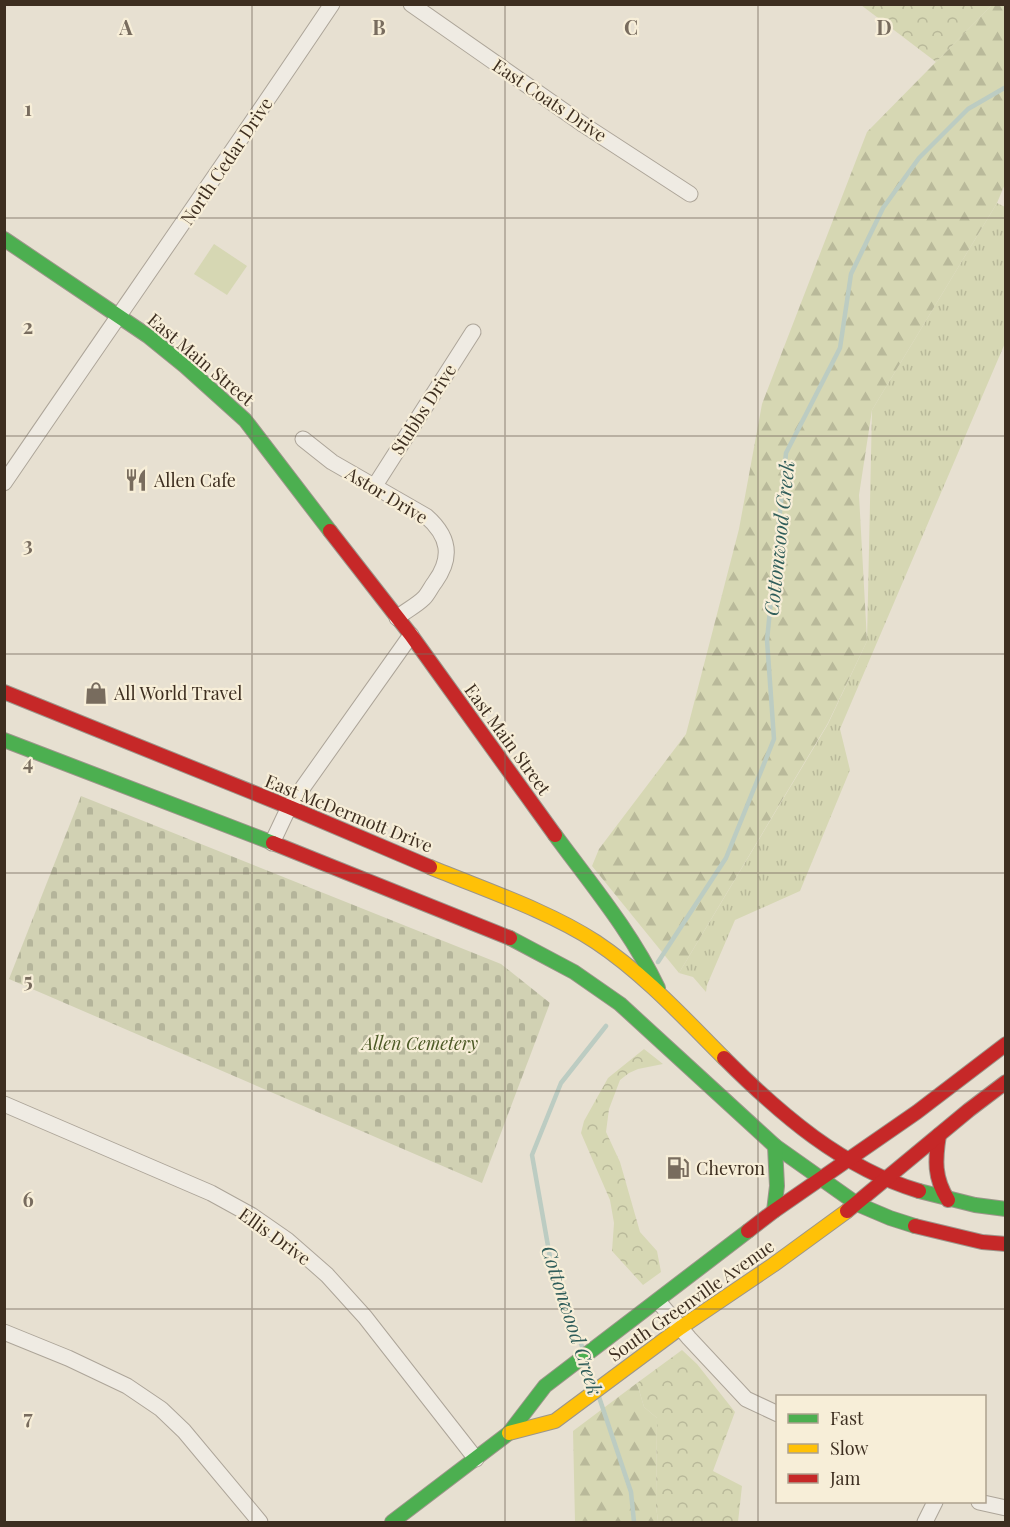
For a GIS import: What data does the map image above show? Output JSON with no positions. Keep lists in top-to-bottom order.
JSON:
{
  "streets": {
    "main road": ["East Main Street", "East McDermott Drive", "South Greenville Avenue"],
    "street": [
      "East Coats Drive",
      "North Cedar Drive",
      "Stubbs Drive",
      "Astor Drive",
      "Ellis Drive"
    ]
  },
  "crossings": [
    ["North Cedar Drive", "East Main Street"],
    ["East Main Street", "Astor Drive"],
    ["East Main Street", "East McDermott Drive"],
    ["East Main Street", "South Greenville Avenue"],
    ["Stubbs Drive", "Astor Drive"],
    ["Ellis Drive", "South Greenville Avenue"]
  ],
  "water": ["Cottonwood Creek"],
  "parks": ["Allen Cemetery"],
  "places": {
    "restaurant": ["Allen Cafe"],
    "shop": ["All World Travel"],
    "fuel station": ["Chevron"]
  },
  "legend": ["Fast", "Slow", "Jam"],
  "grid": {
    "columns": [
      "A",
      "B",
      "C",
      "D"
    ],
    "rows": [
      "1",
      "2",
      "3",
      "4",
      "5",
      "6",
      "7"
    ]
  }
}
